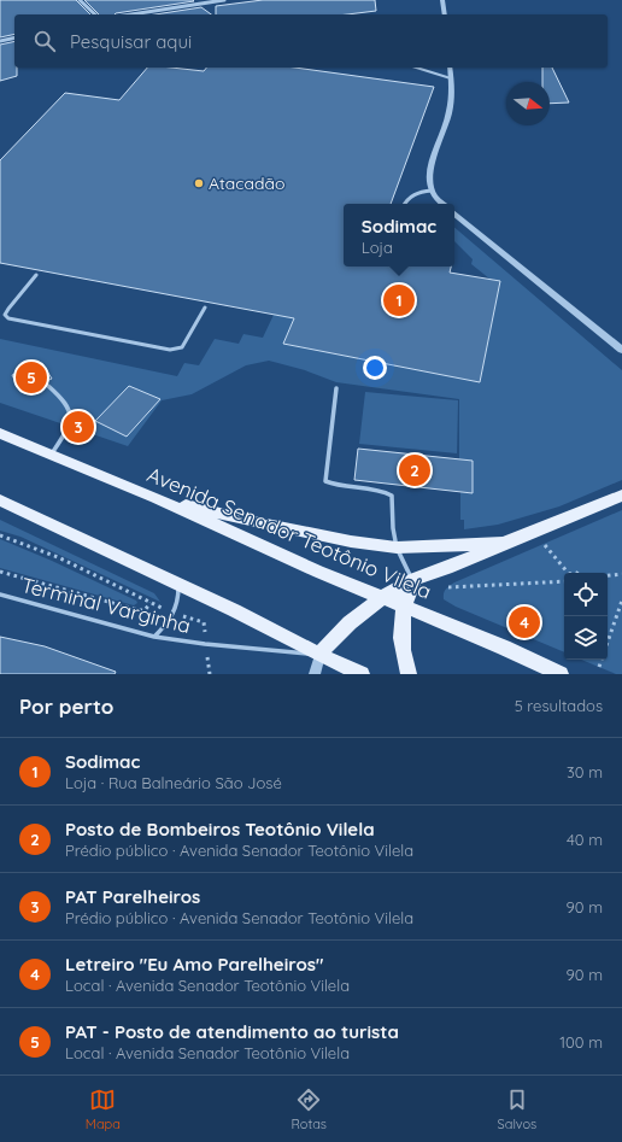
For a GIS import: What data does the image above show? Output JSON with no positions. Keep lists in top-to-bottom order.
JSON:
{
  "streets": {
    "main road": ["Avenida Senador Teotônio Vilela"],
    "lane": ["Terminal Varginha"]
  },
  "places": ["Atacadão"],
  "north": "right",
  "page": {
    "search": "Pesquisar aqui",
    "popup": ["Sodimac", "Loja"],
    "pins": [
      "1",
      "5",
      "3",
      "2",
      "4"
    ],
    "heading": ["Por perto", "5 resultados"],
    "list": [
      {
        "mark": "1",
        "name": "Sodimac",
        "note": "Loja · Rua Balneário São José",
        "value": "30 m"
      },
      {
        "mark": "2",
        "name": "Posto de Bombeiros Teotônio Vilela",
        "note": "Prédio público · Avenida Senador Teotônio Vilela",
        "value": "40 m"
      },
      {
        "mark": "3",
        "name": "PAT Parelheiros",
        "note": "Prédio público · Avenida Senador Teotônio Vilela",
        "value": "90 m"
      },
      {
        "mark": "4",
        "name": "Letreiro \"Eu Amo Parelheiros\"",
        "note": "Local · Avenida Senador Teotônio Vilela",
        "value": "90 m"
      },
      {
        "mark": "5",
        "name": "PAT - Posto de atendimento ao turista",
        "note": "Local · Avenida Senador Teotônio Vilela",
        "value": "100 m"
      }
    ],
    "nav": ["Mapa", "Rotas", "Salvos"]
  }
}
